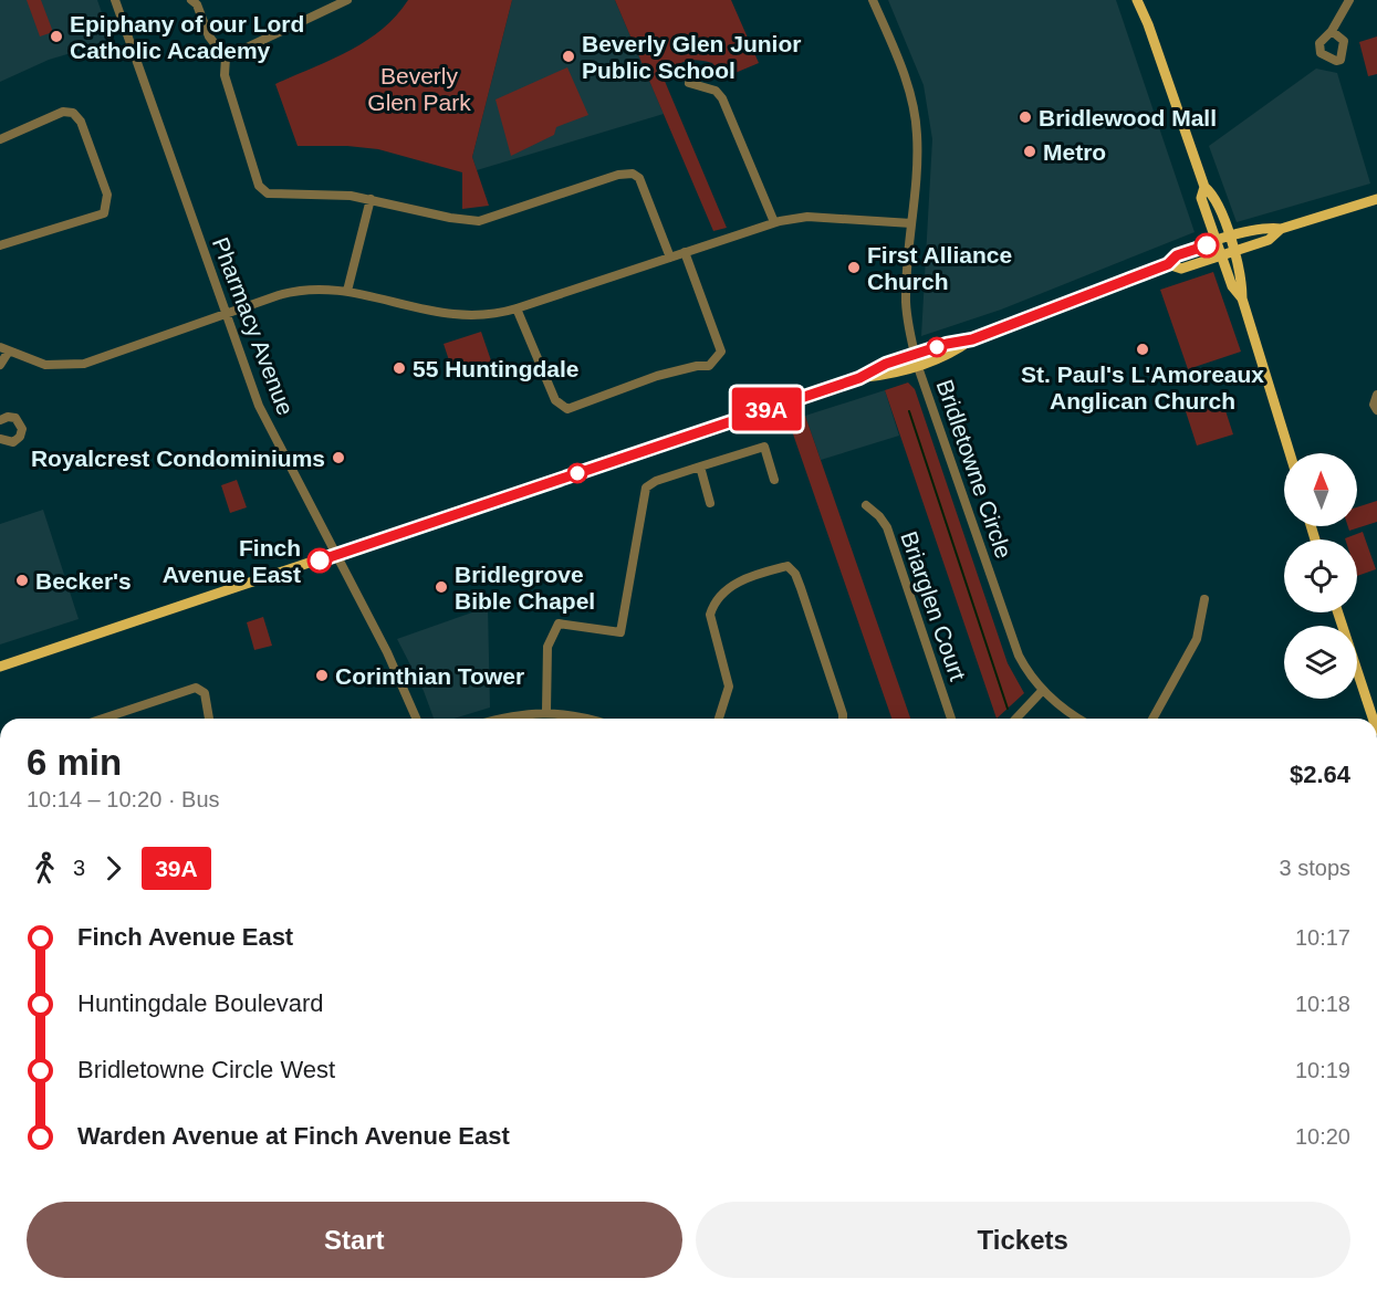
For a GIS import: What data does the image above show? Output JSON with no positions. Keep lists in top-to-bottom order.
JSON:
{
  "streets": {
    "street": ["Pharmacy Avenue", "Bridletowne Circle", "Briarglen Court"]
  },
  "parks": ["Beverly Glen Park"],
  "places": [
    "Epiphany of our Lord Catholic Academy",
    "Beverly Glen Junior Public School",
    "Bridlewood Mall",
    "Metro",
    "First Alliance Church",
    "St. Paul's L'Amoreaux Anglican Church",
    "55 Huntingdale",
    "Royalcrest Condominiums",
    "Finch Avenue East",
    "Becker's",
    "Bridlegrove Bible Chapel",
    "Corinthian Tower"
  ],
  "lines": ["bus line 39A"],
  "north": "top",
  "page": {
    "on_map": "39A",
    "heading": ["6 min", "10:14 – 10:20 · Bus", "$2.64"],
    "legs": ["3", "39A", "3 stops"],
    "list": [
      {
        "name": "Finch Avenue East",
        "value": "10:17"
      },
      {
        "name": "Huntingdale Boulevard",
        "value": "10:18"
      },
      {
        "name": "Bridletowne Circle West",
        "value": "10:19"
      },
      {
        "name": "Warden Avenue at Finch Avenue East",
        "value": "10:20"
      }
    ],
    "buttons": ["Start", "Tickets"]
  }
}
